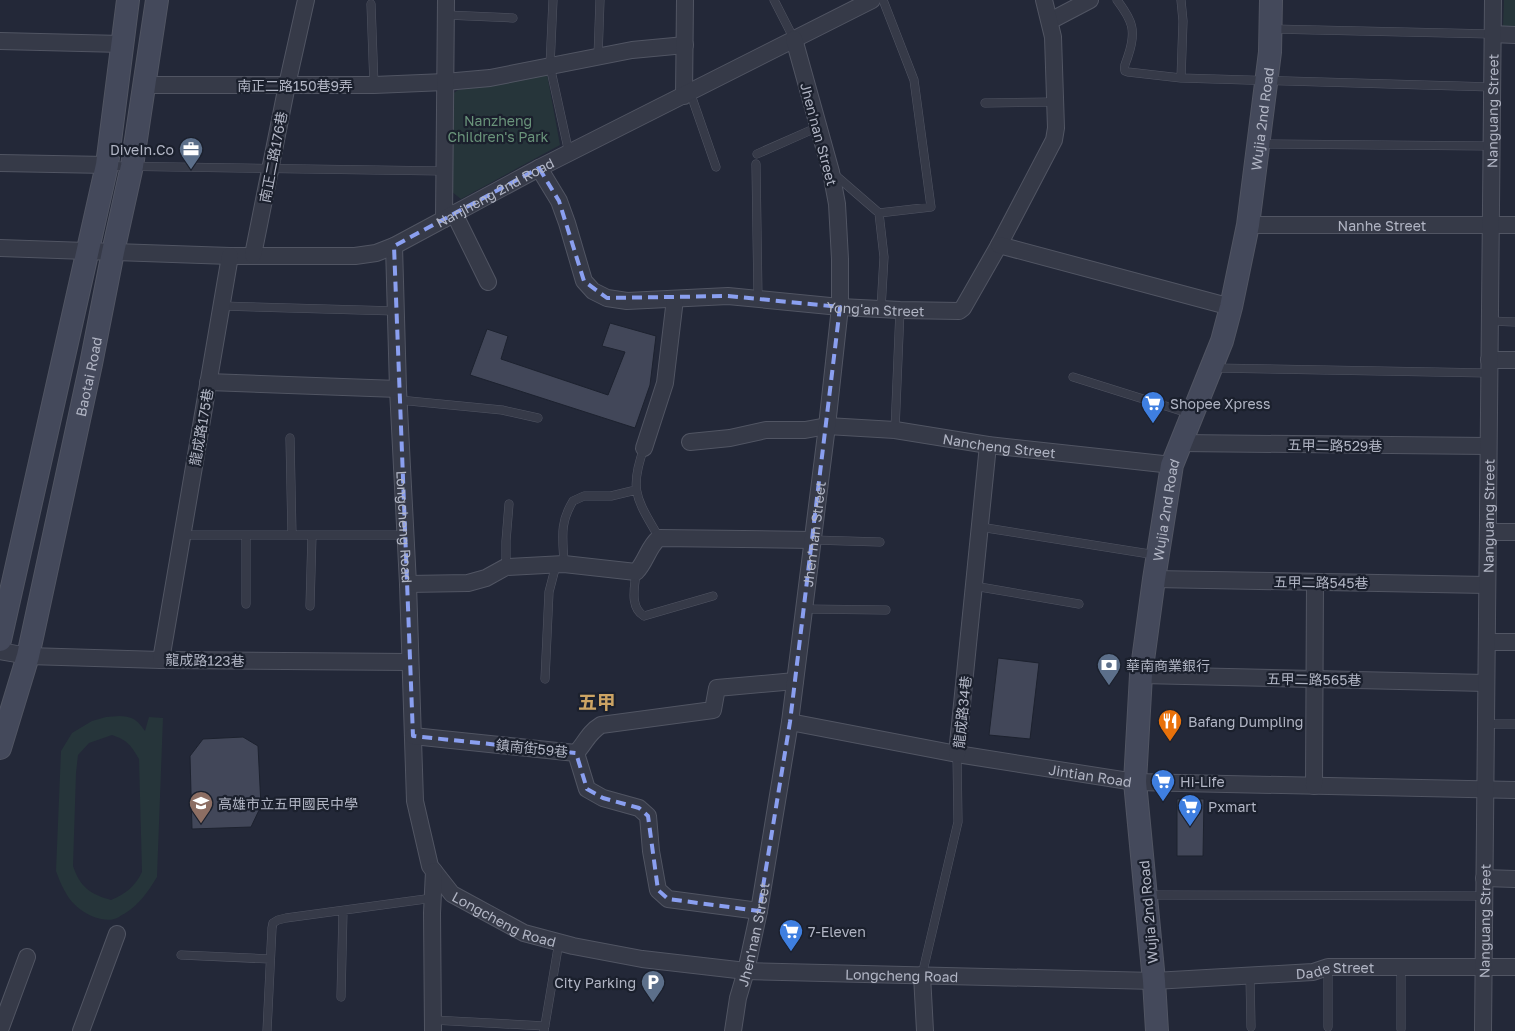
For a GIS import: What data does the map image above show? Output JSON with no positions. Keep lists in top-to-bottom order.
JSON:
{
  "streets": {
    "street": [
      "南正二路150巷9弄",
      "Nanguang Street",
      "Wujia 2nd Road",
      "Jhen'nan Street",
      "南正二路176巷",
      "Nanjheng 2nd Road",
      "Nanhe Street",
      "Yong'an Street",
      "Baotai Road",
      "龍成路175巷",
      "Nancheng Street",
      "五甲二路529巷",
      "Longcheng Road",
      "五甲二路545巷",
      "龍成路123巷",
      "五甲二路565巷",
      "龍成路34巷",
      "鎮南街59巷",
      "Jintian Road",
      "Dade Street"
    ]
  },
  "crossings": [
    ["南正二路150巷9弄", "南正二路176巷"],
    ["南正二路150巷9弄", "Baotai Road"],
    ["Nanguang Street", "Nanhe Street"],
    ["Nanguang Street", "五甲二路529巷"],
    ["Nanguang Street", "五甲二路545巷"],
    ["Nanguang Street", "五甲二路565巷"],
    ["Nanguang Street", "Jintian Road"],
    ["Nanguang Street", "Dade Street"],
    ["Wujia 2nd Road", "Nanhe Street"],
    ["Wujia 2nd Road", "Nancheng Street"],
    ["Wujia 2nd Road", "五甲二路529巷"],
    ["Wujia 2nd Road", "Longcheng Road"],
    ["Wujia 2nd Road", "五甲二路545巷"],
    ["Wujia 2nd Road", "五甲二路565巷"],
    ["Wujia 2nd Road", "Jintian Road"],
    ["Wujia 2nd Road", "Dade Street"],
    ["Jhen'nan Street", "Nanjheng 2nd Road"],
    ["Jhen'nan Street", "Yong'an Street"],
    ["Jhen'nan Street", "Nancheng Street"],
    ["Jhen'nan Street", "Longcheng Road"],
    ["Jhen'nan Street", "鎮南街59巷"],
    ["Jhen'nan Street", "Jintian Road"],
    ["南正二路176巷", "Nanjheng 2nd Road"],
    ["Nanjheng 2nd Road", "Yong'an Street"],
    ["Nanjheng 2nd Road", "Baotai Road"],
    ["Nanjheng 2nd Road", "Longcheng Road"],
    ["Baotai Road", "龍成路123巷"],
    ["龍成路175巷", "Longcheng Road"],
    ["龍成路175巷", "龍成路123巷"],
    ["Nancheng Street", "龍成路34巷"],
    ["Longcheng Road", "龍成路123巷"],
    ["Longcheng Road", "龍成路34巷"],
    ["Longcheng Road", "鎮南街59巷"],
    ["Longcheng Road", "Dade Street"],
    ["龍成路34巷", "Jintian Road"]
  ],
  "districts": ["五甲"],
  "parks": ["Nanzheng Children's Park"],
  "places": {
    "office": ["DiveIn.Co"],
    "supermarket": [
      "Shopee Xpress",
      "Hi-Life",
      "Pxmart",
      "7-Eleven"
    ],
    "bank": ["華南商業銀行"],
    "restaurant": ["Bafang Dumpling"],
    "school or university": ["高雄市立五甲國民中學"],
    "parking": ["City Parking"]
  }
}
